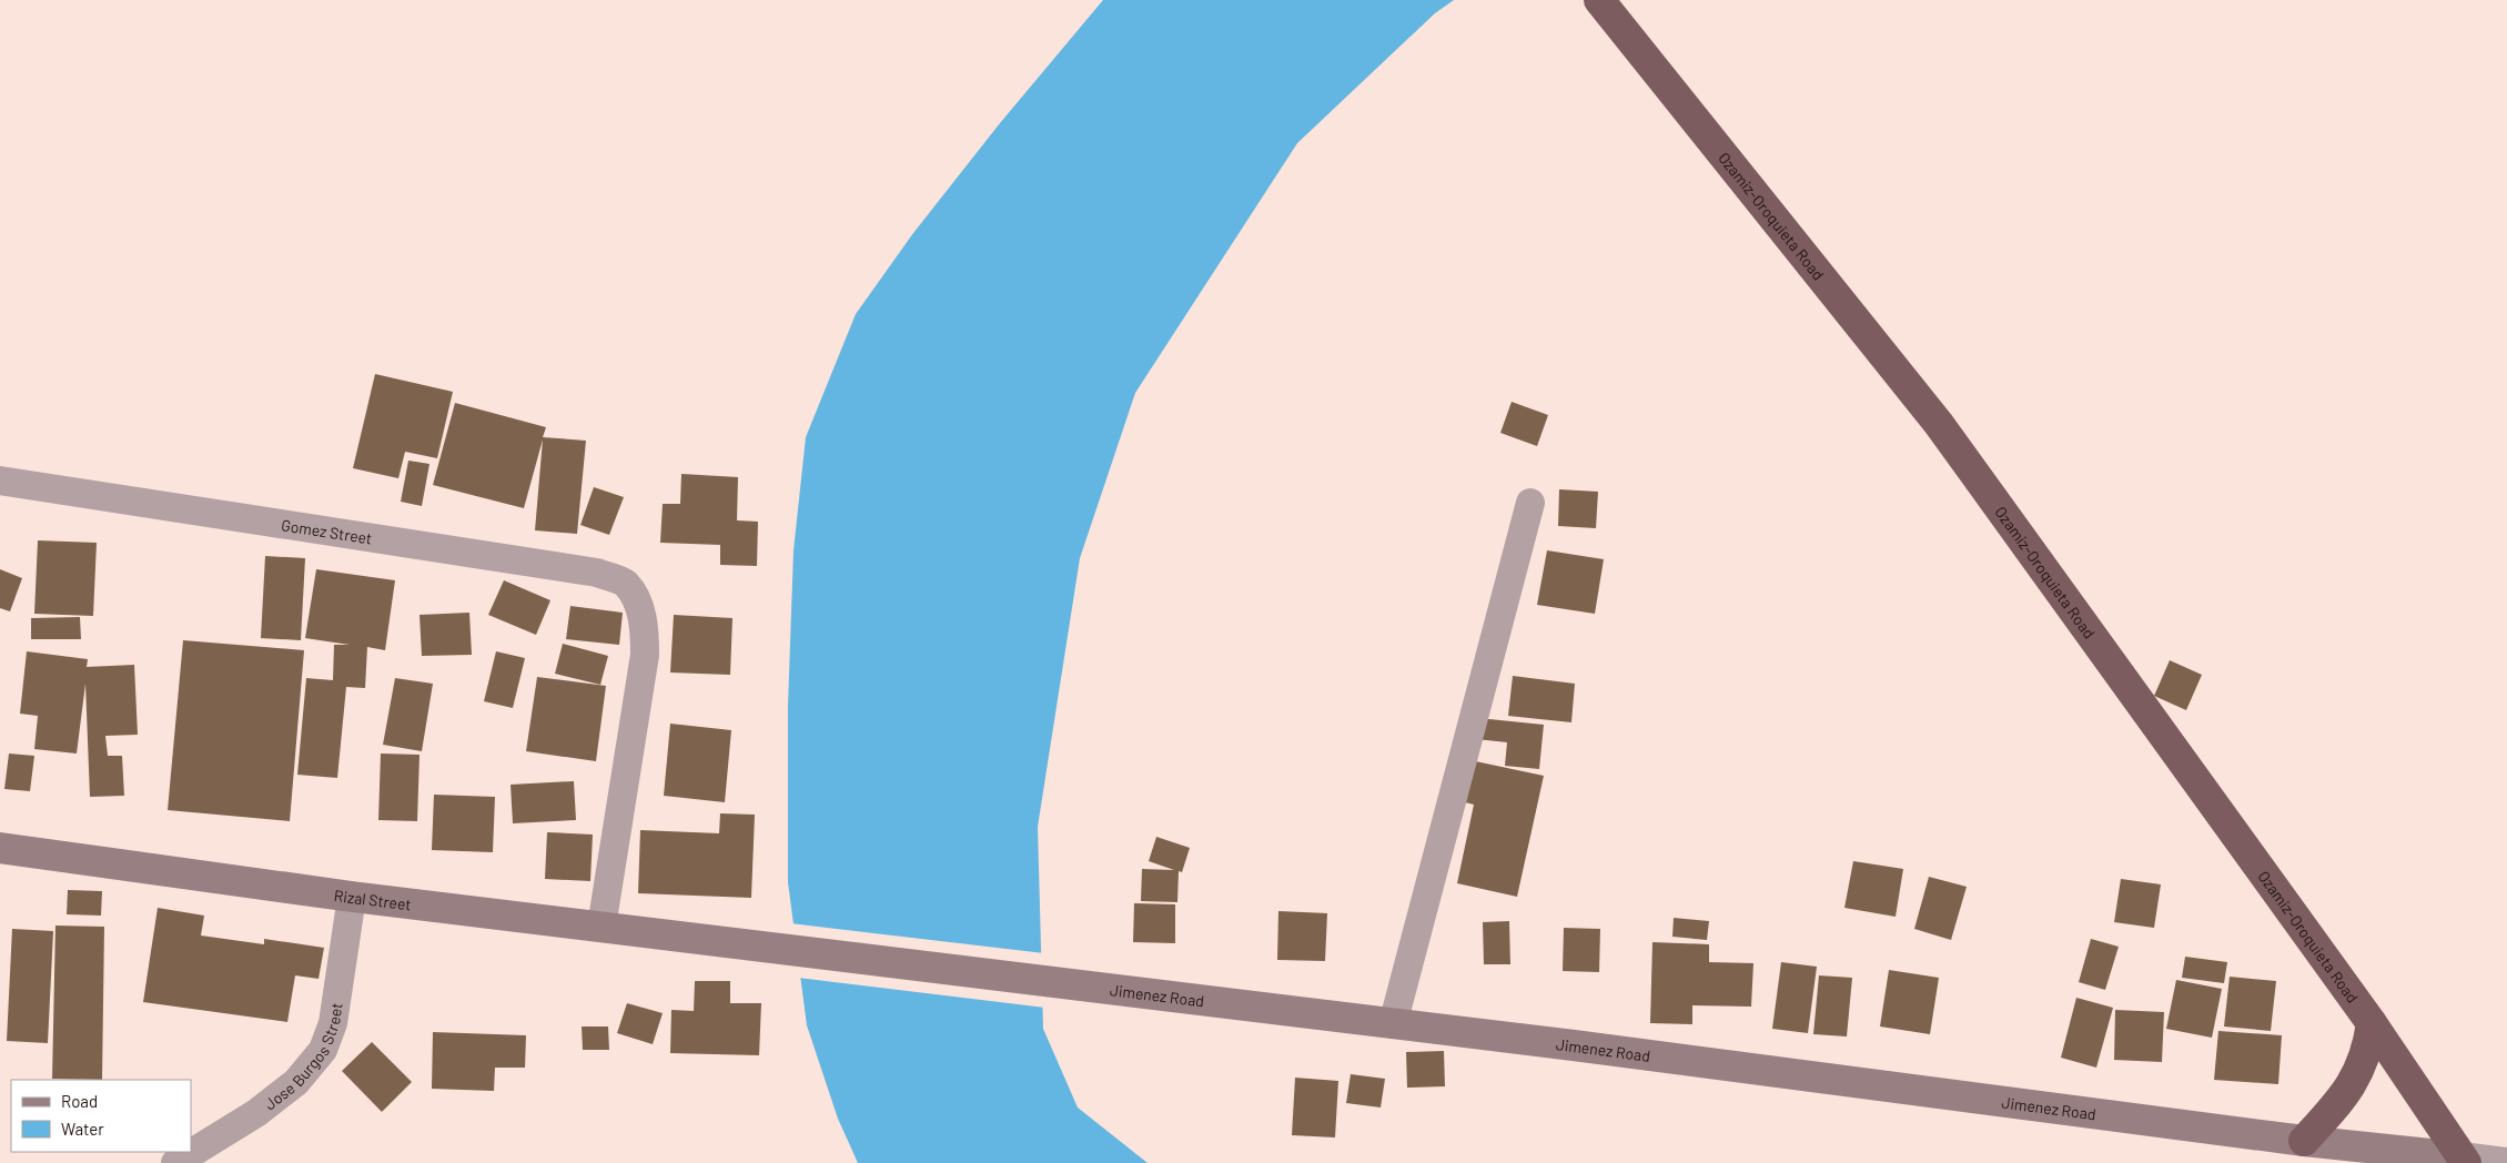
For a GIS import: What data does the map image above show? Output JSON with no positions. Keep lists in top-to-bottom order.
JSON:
{
  "streets": {
    "highway": ["Ozamiz-Oroquieta Road"],
    "main road": ["Rizal Street", "Jimenez Road"],
    "street": ["Gomez Street", "Jose Burgos Street"]
  },
  "crossings": [
    ["Ozamiz-Oroquieta Road", "Jimenez Road"],
    ["Gomez Street", "Rizal Street"],
    ["Rizal Street", "Jimenez Road"],
    ["Rizal Street", "Jose Burgos Street"]
  ],
  "legend": ["Road", "Water"]
}
